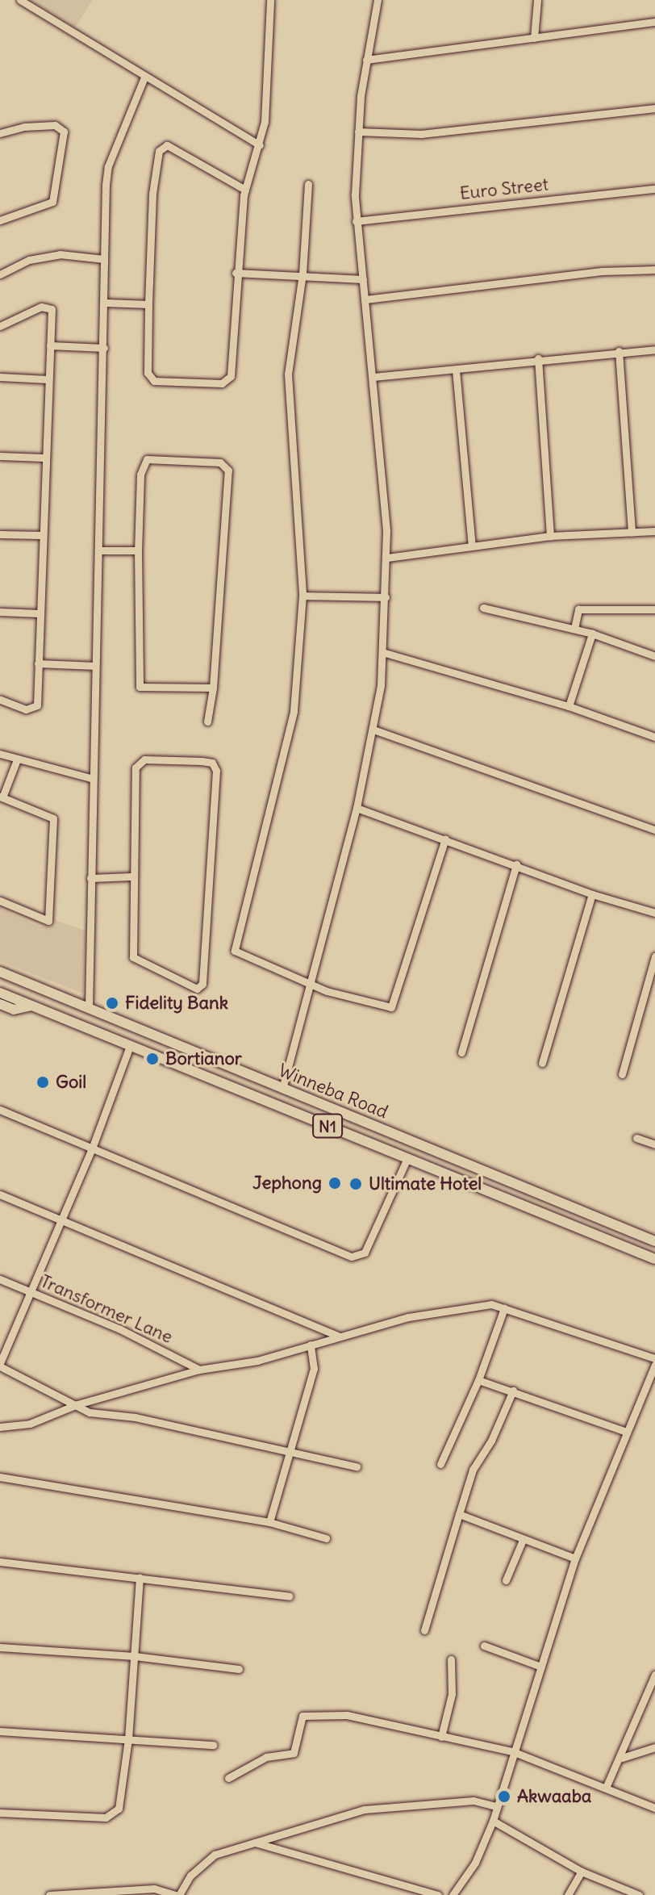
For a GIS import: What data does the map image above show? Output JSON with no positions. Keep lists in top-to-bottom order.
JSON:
{
  "streets": {
    "highway": ["Winneba Road", "N1"],
    "street": ["Euro Street", "Transformer Lane"]
  },
  "places": [
    "Fidelity Bank",
    "Bortianor",
    "Goil",
    "Jephong",
    "Ultimate Hotel",
    "Akwaaba"
  ]
}
